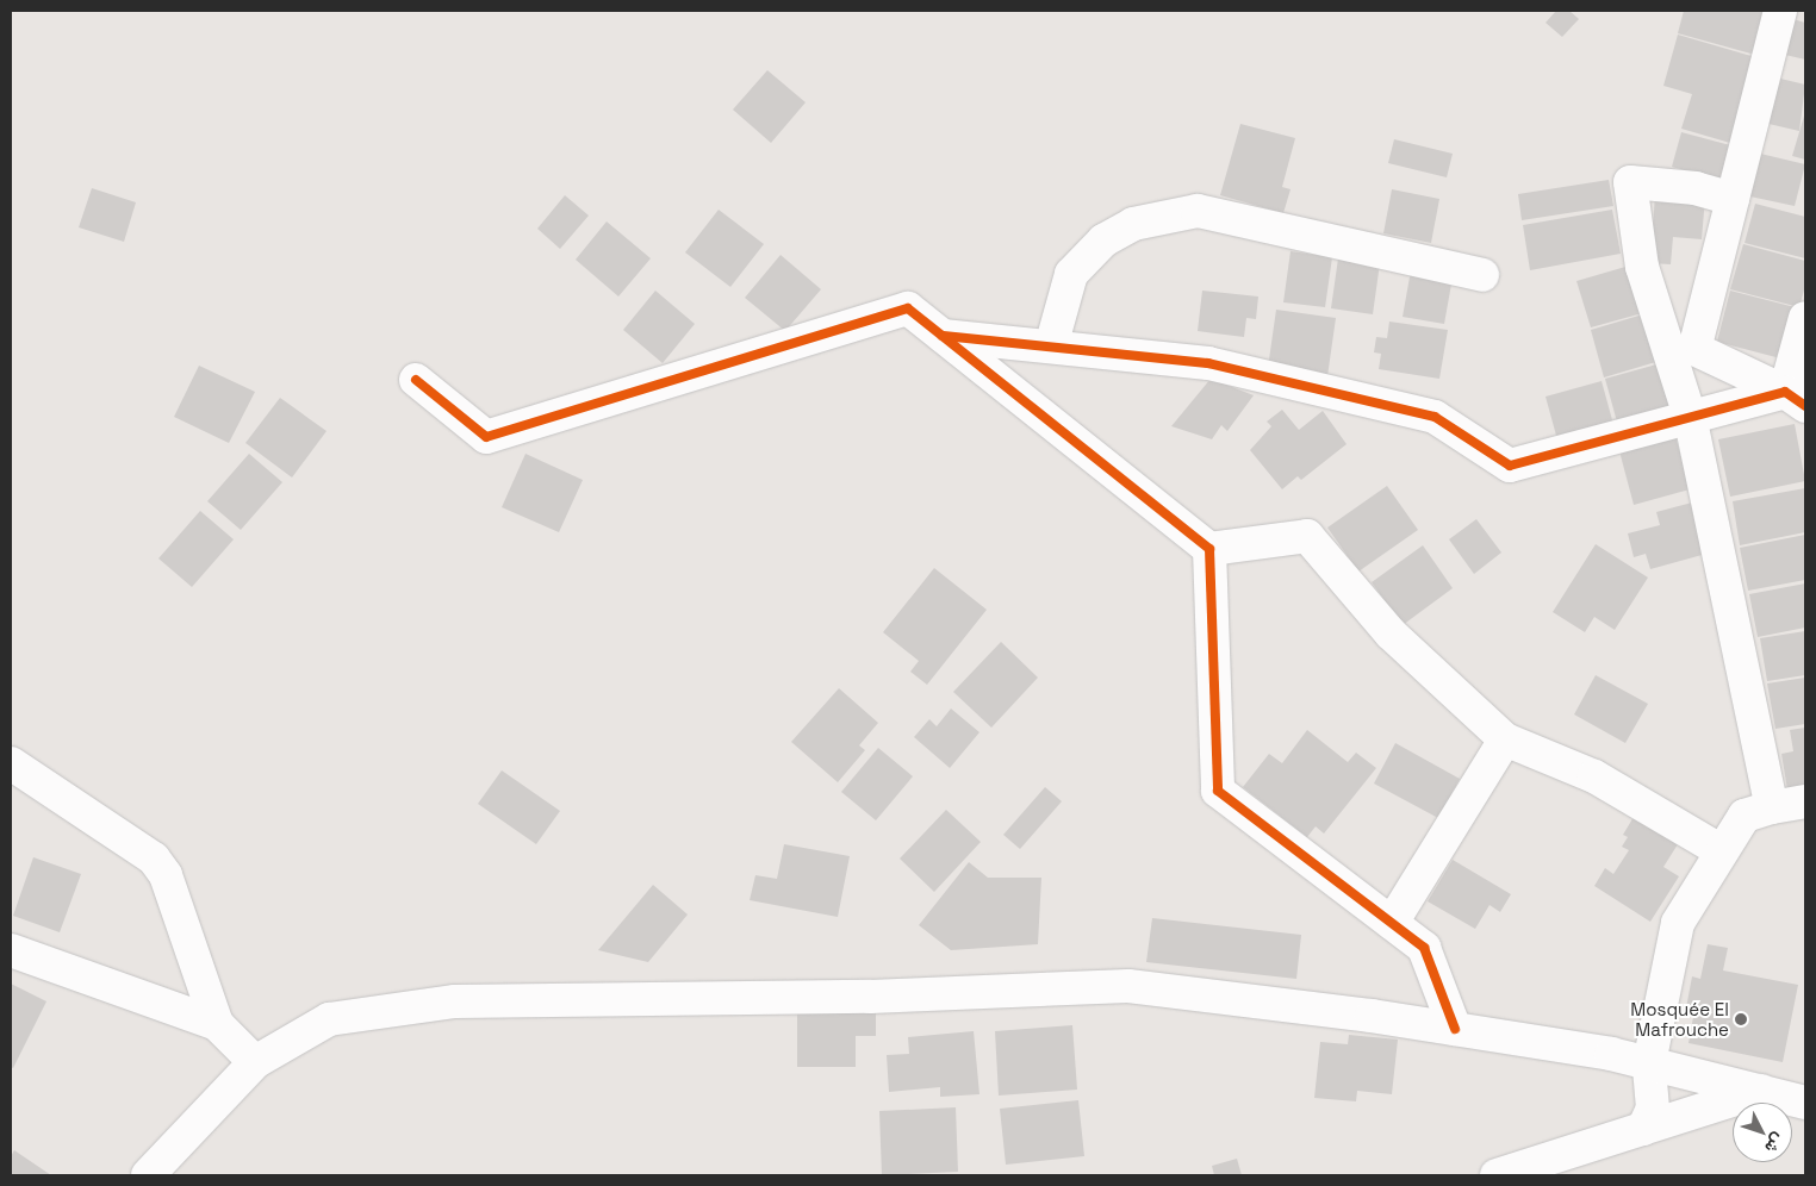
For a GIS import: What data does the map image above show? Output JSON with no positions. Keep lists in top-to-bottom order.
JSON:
{
  "places": ["Mosquée El Mafrouche"],
  "north": "bottom right"
}
